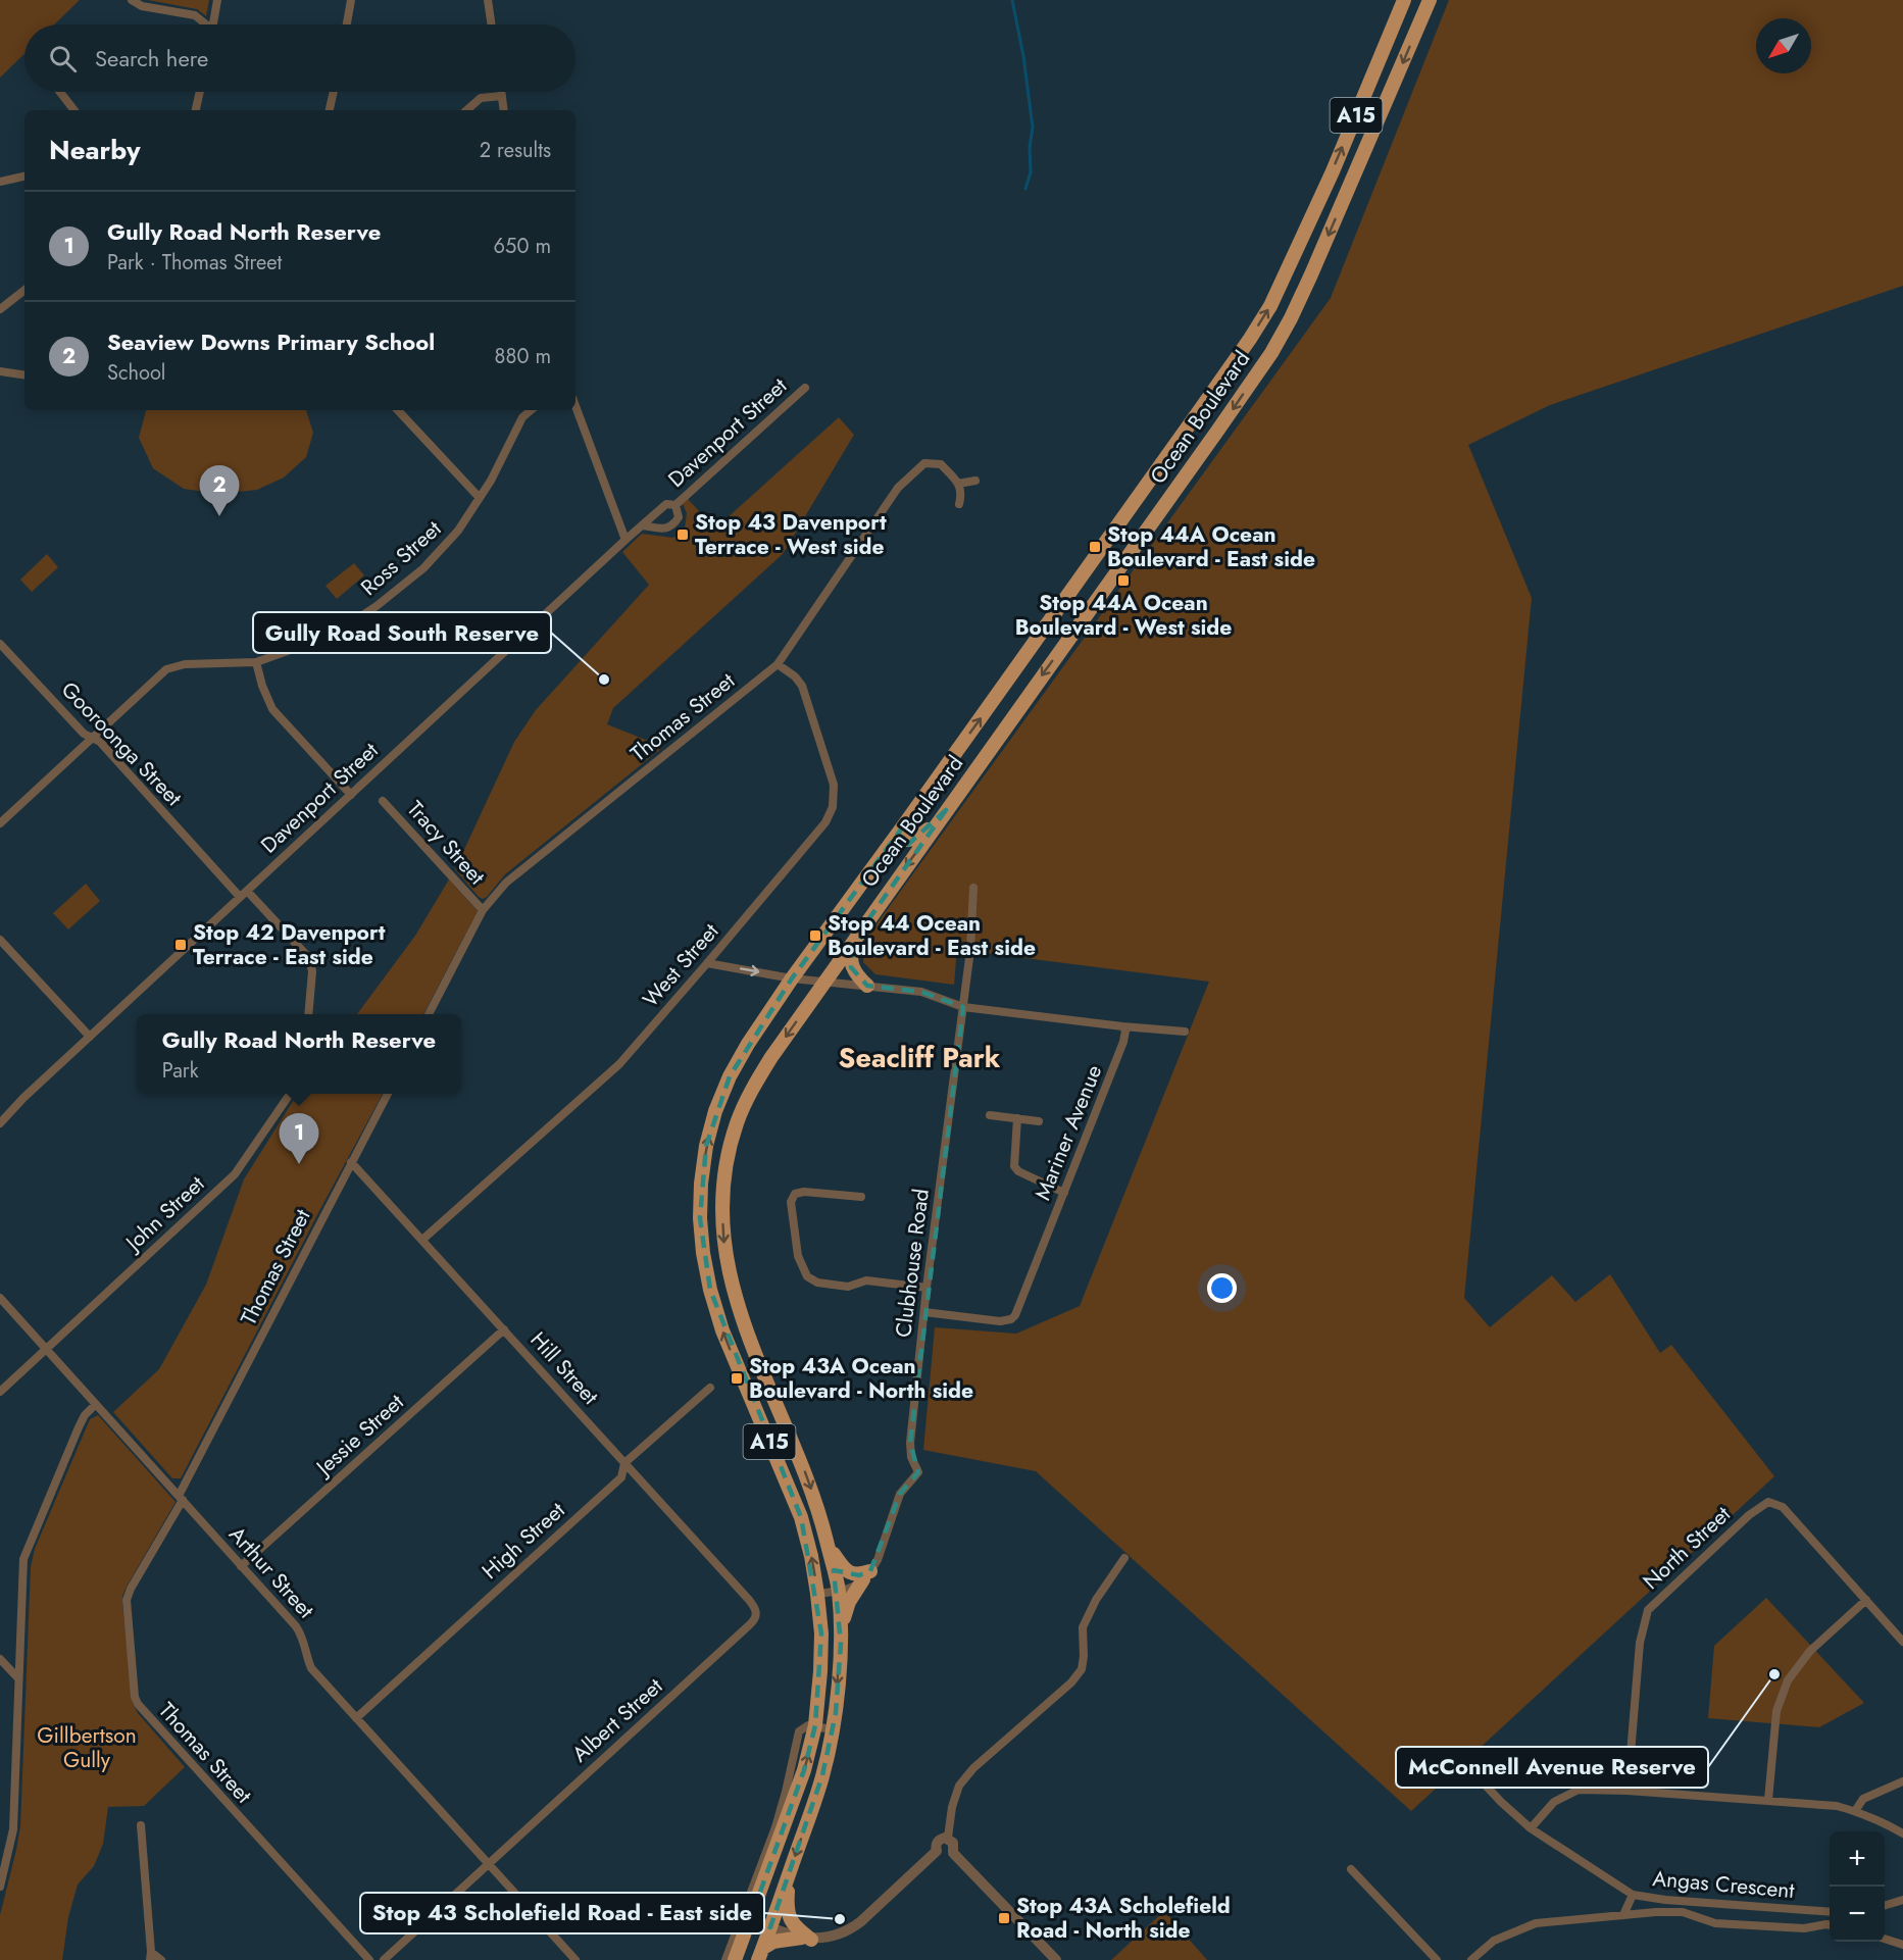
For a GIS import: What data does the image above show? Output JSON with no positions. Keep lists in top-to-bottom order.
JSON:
{
  "streets": {
    "main road": ["A15", "Ocean Boulevard"],
    "street": [
      "Davenport Street",
      "Ross Street",
      "Thomas Street",
      "Gooroonga Street",
      "Tracy Street",
      "West Street",
      "Mariner Avenue",
      "John Street",
      "Clubhouse Road",
      "Hill Street",
      "Jessie Street",
      "High Street",
      "North Street",
      "Arthur Street",
      "Albert Street",
      "Angas Crescent"
    ]
  },
  "crossings": [
    ["Davenport Street", "Gooroonga Street"],
    ["Ross Street", "Gooroonga Street"],
    ["Thomas Street", "Tracy Street"],
    ["Thomas Street", "West Street"],
    ["Thomas Street", "Hill Street"],
    ["Thomas Street", "Arthur Street"],
    ["West Street", "Hill Street"],
    ["Mariner Avenue", "Clubhouse Road"],
    ["John Street", "Arthur Street"],
    ["Hill Street", "Jessie Street"],
    ["Hill Street", "High Street"],
    ["Hill Street", "Albert Street"],
    ["Jessie Street", "Arthur Street"],
    ["High Street", "Arthur Street"],
    ["Arthur Street", "Albert Street"]
  ],
  "districts": ["Seacliff Park"],
  "parks": ["Gillbertson Gully"],
  "places": {
    "transit": [
      "Stop 43 Davenport Terrace - West side",
      "Stop 44A Ocean Boulevard - East side",
      "Stop 44A Ocean Boulevard - West side",
      "Stop 44 Ocean Boulevard - East side",
      "Stop 42 Davenport Terrace - East side",
      "Stop 43A Ocean Boulevard - North side",
      "Stop 43A Scholefield Road - North side"
    ],
    "other": ["Gully Road South Reserve", "McConnell Avenue Reserve", "Stop 43 Scholefield Road - East side"]
  },
  "north": "bottom left",
  "page": {
    "search": "Search here",
    "heading": ["Nearby", "2 results"],
    "list": [
      {
        "mark": "1",
        "name": "Gully Road North Reserve",
        "note": "Park · Thomas Street",
        "value": "650 m"
      },
      {
        "mark": "2",
        "name": "Seaview Downs Primary School",
        "note": "School",
        "value": "880 m"
      }
    ],
    "pins": ["2", "1"],
    "popup": ["Gully Road North Reserve", "Park"],
    "map_buttons": ["+", "−"]
  }
}
